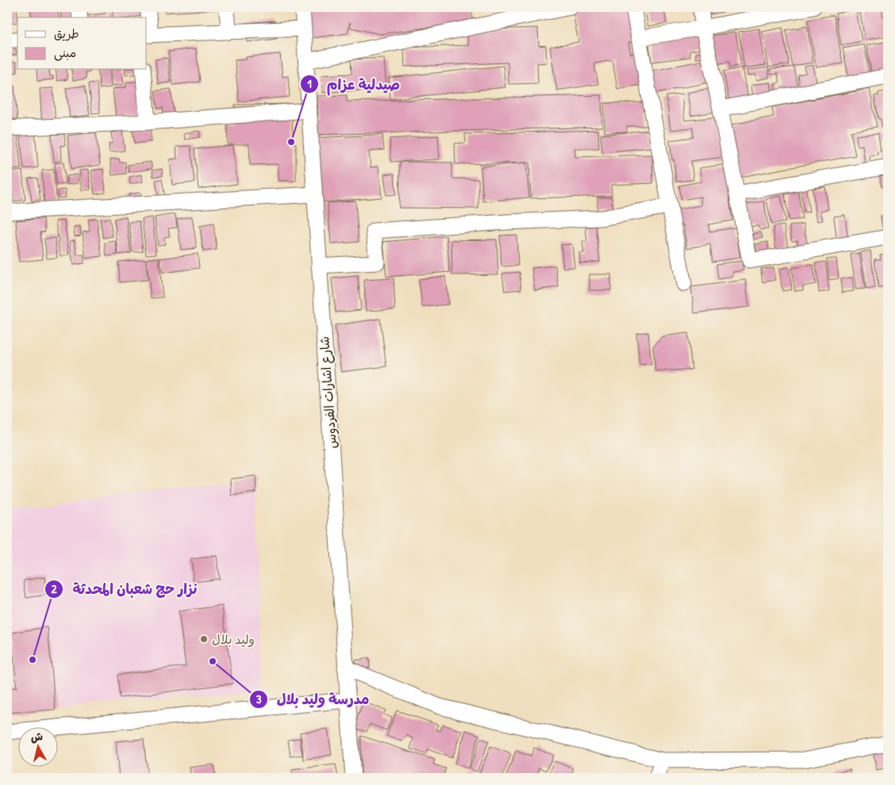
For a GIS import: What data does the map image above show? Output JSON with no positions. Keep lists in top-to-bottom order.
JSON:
{
  "streets": {
    "street": ["شارع اشارات الفردوس"]
  },
  "places": [
    "صيدلية عزام",
    "وليد بلال",
    "نزار حج شعبان المحدثة",
    "مدرسة وليد بلال"
  ],
  "legend": ["طريق", "مبنى"],
  "north": "top"
}
